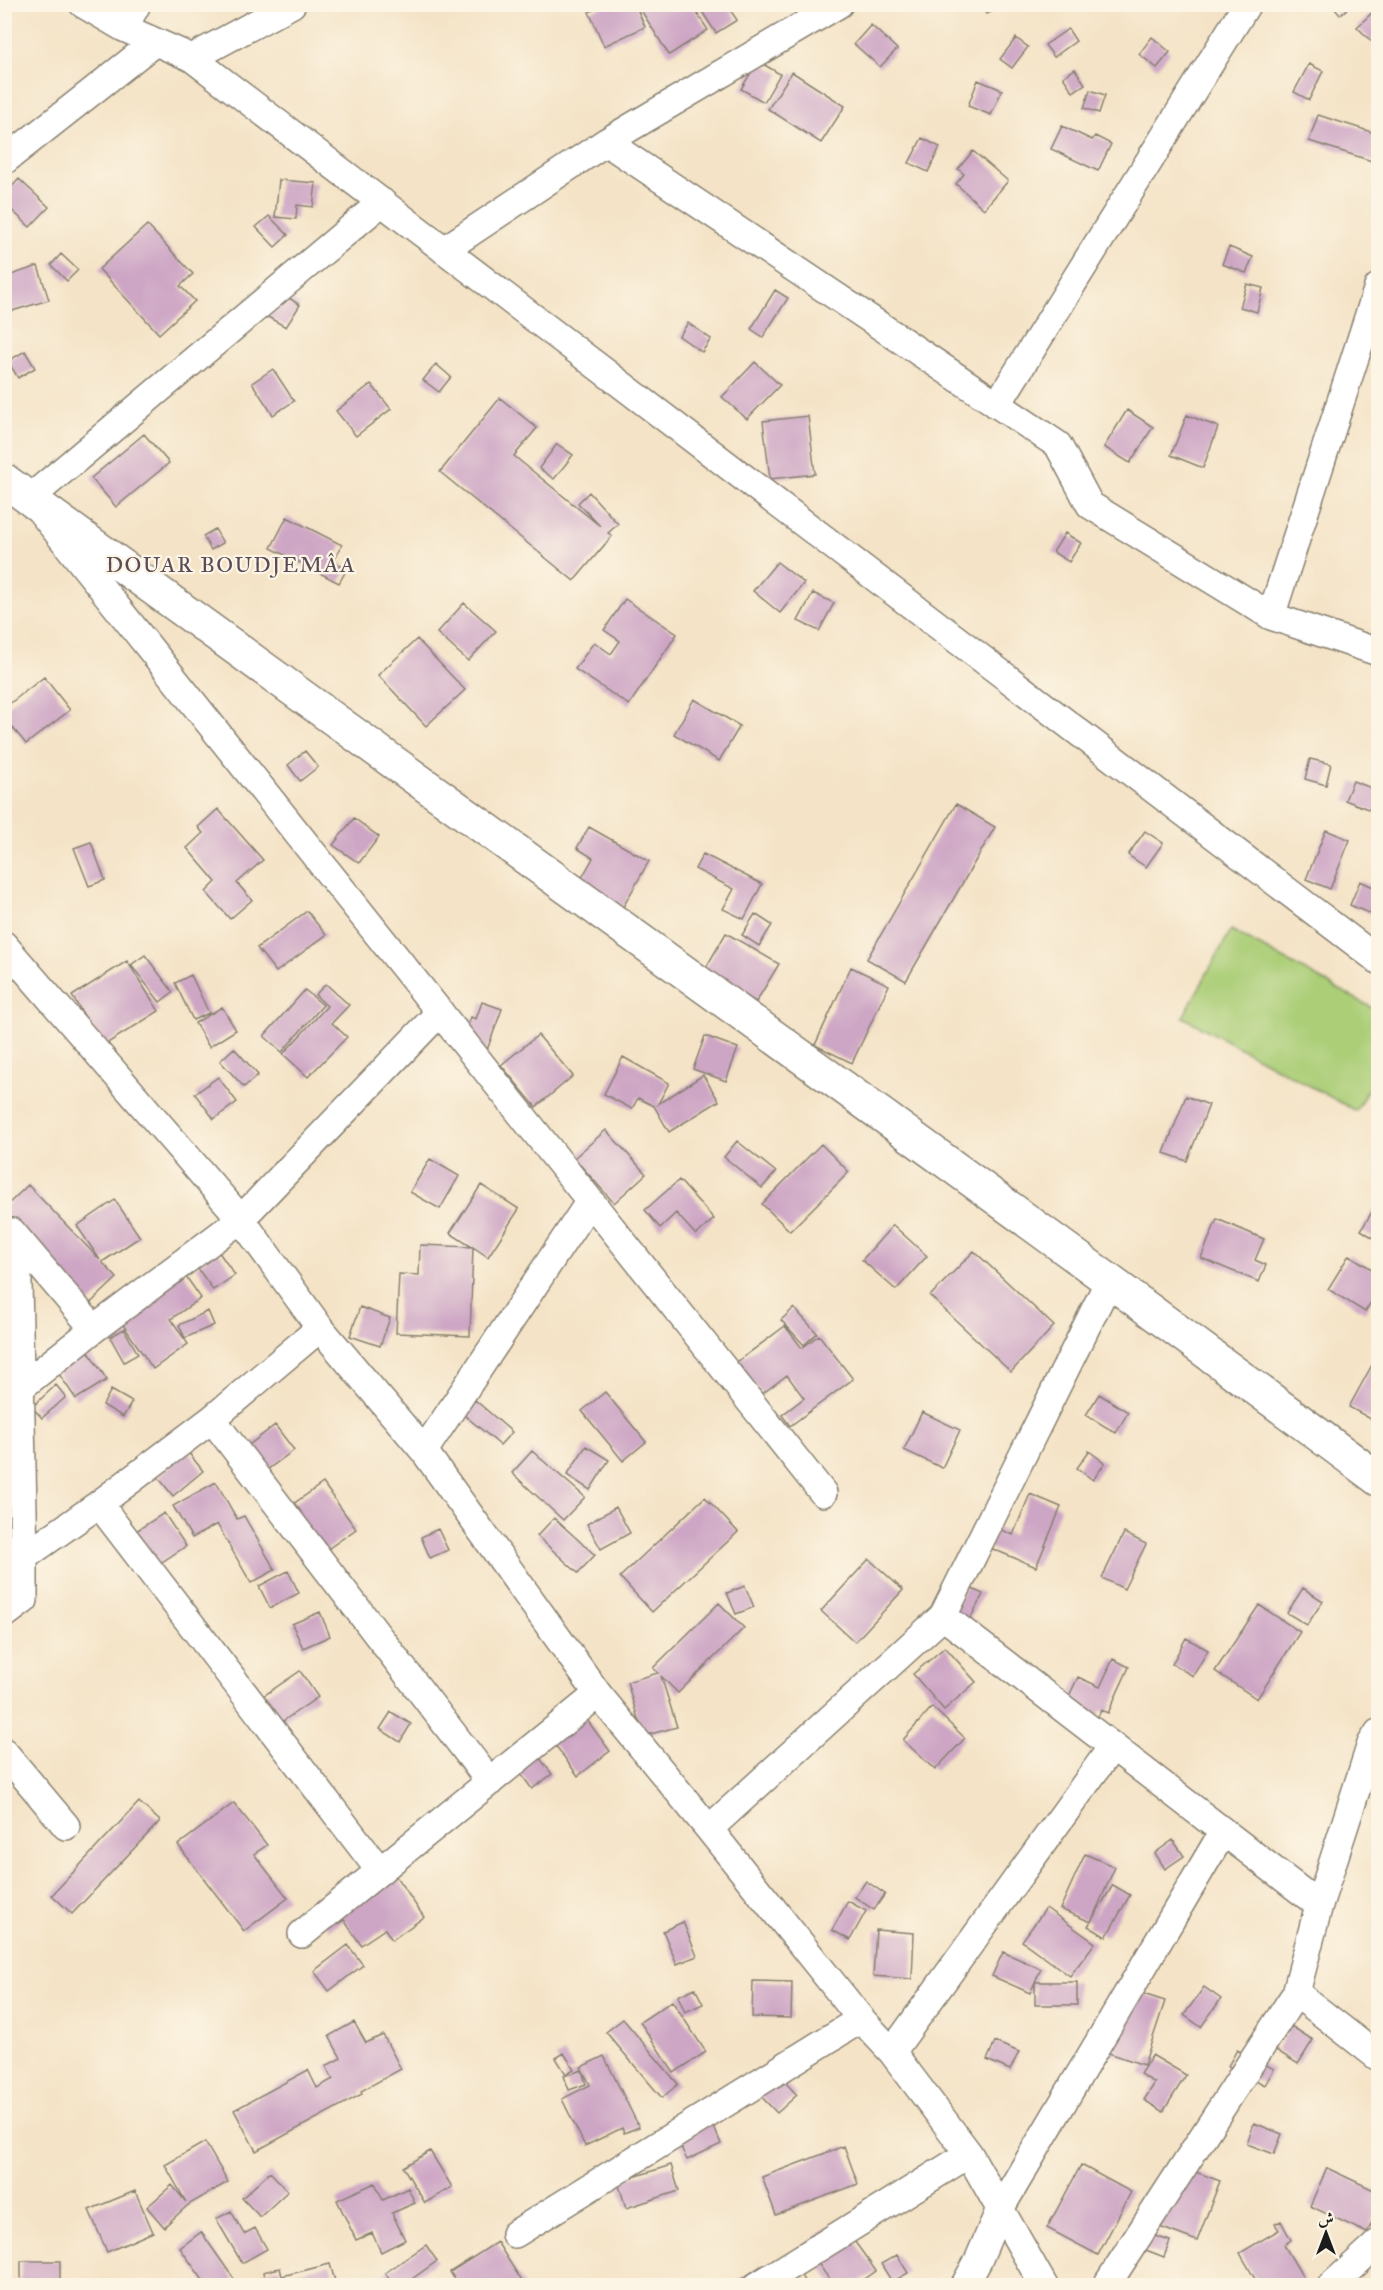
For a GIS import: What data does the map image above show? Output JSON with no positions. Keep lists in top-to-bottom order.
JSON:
{
  "districts": ["DOUAR BOUDJEMÂA"],
  "north": "top"
}
